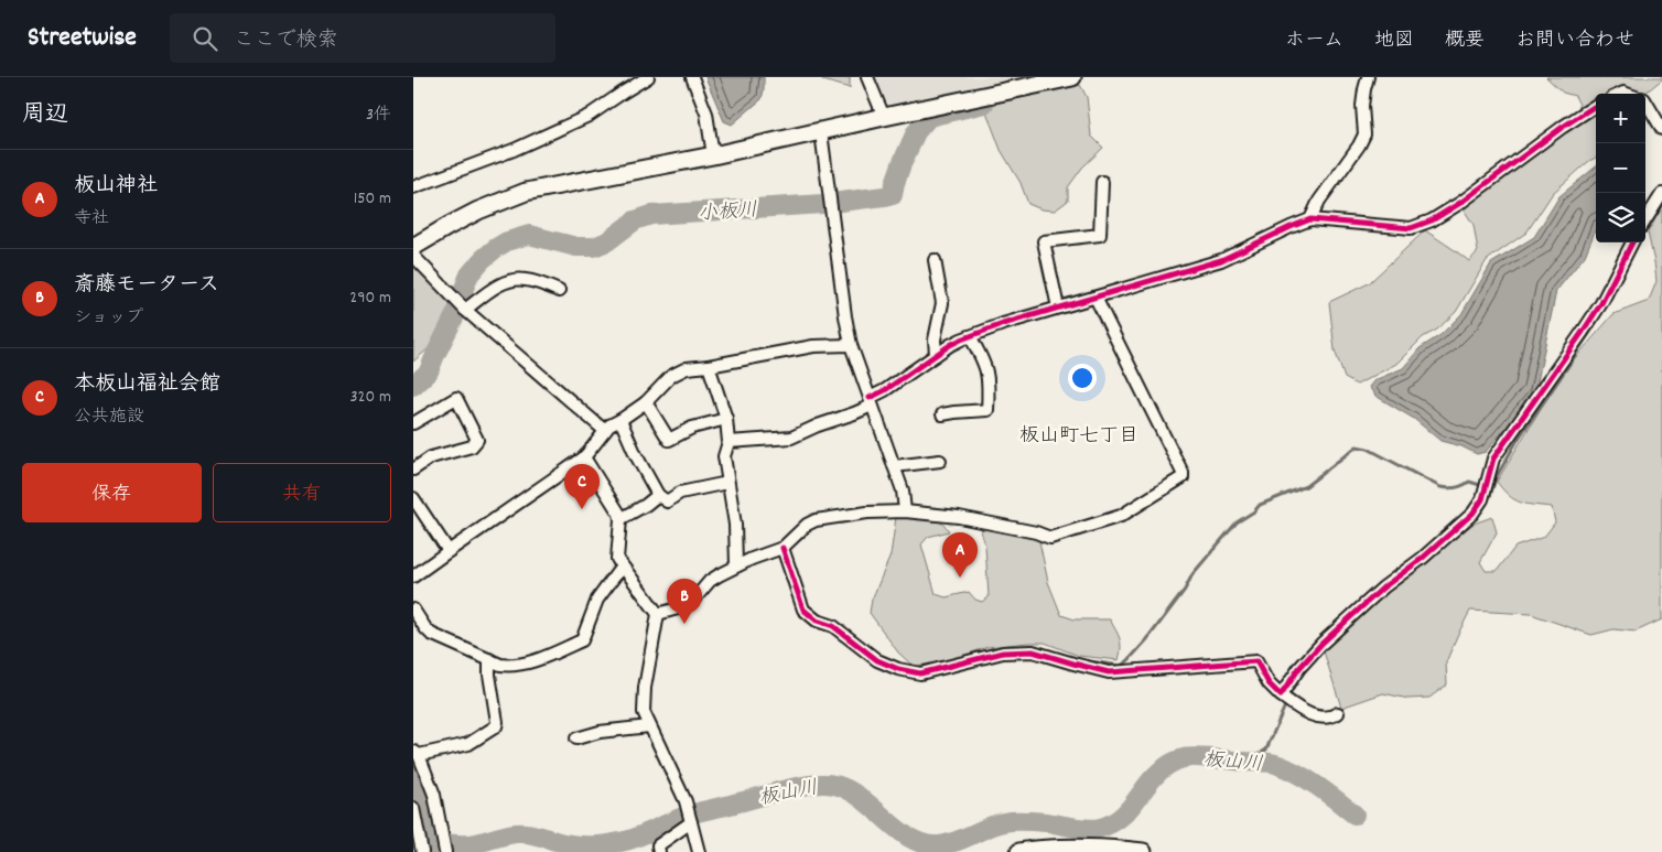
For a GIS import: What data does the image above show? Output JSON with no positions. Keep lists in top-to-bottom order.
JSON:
{
  "districts": ["板山町七丁目"],
  "water": ["小板川", "板山川"],
  "page": {
    "header": "Streetwise",
    "search": "ここで検索",
    "nav": [
      "ホーム",
      "地図",
      "概要",
      "お問い合わせ"
    ],
    "heading": ["周辺", "3件"],
    "map_buttons": ["+", "−"],
    "list": [
      {
        "mark": "A",
        "name": "板山神社",
        "note": "寺社",
        "value": "150 m"
      },
      {
        "mark": "B",
        "name": "斎藤モータース",
        "note": "ショップ",
        "value": "290 m"
      },
      {
        "mark": "C",
        "name": "本板山福祉会館",
        "note": "公共施設",
        "value": "320 m"
      }
    ],
    "buttons": ["保存", "共有"],
    "pins": ["C", "A", "B"]
  }
}
